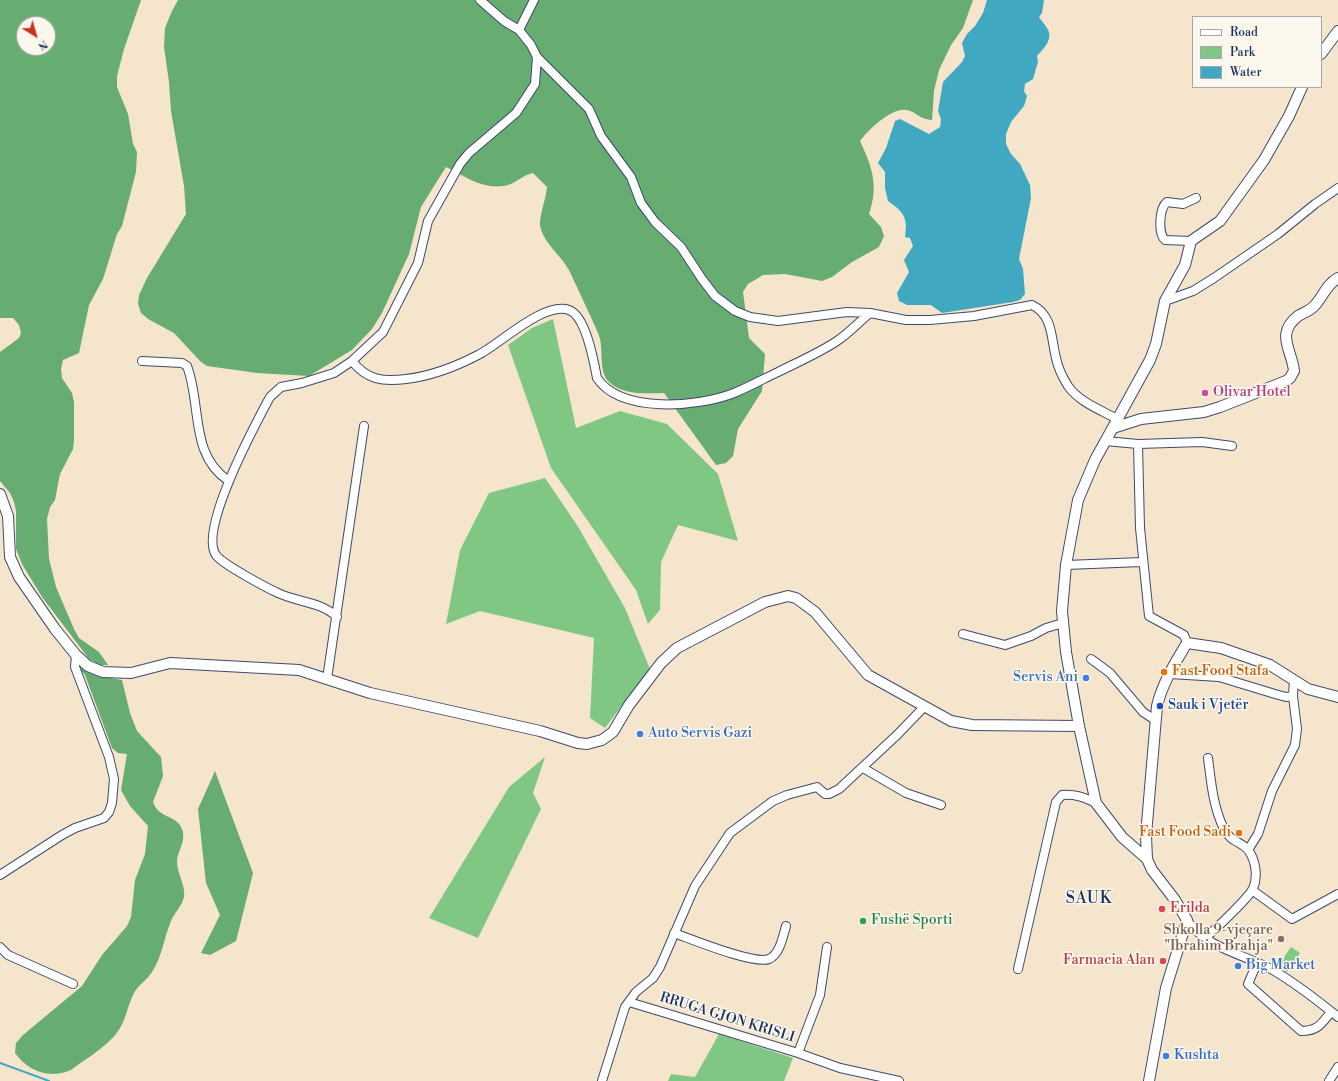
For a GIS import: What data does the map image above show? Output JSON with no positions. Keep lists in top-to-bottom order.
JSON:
{
  "streets": {
    "street": ["RRUGA GJON KRISLI"]
  },
  "districts": ["SAUK"],
  "places": [
    "Olivar Hotel",
    "Fast Food Stafa",
    "Servis Ani",
    "Sauk i Vjetër",
    "Auto Servis Gazi",
    "Fast Food Sadi",
    "Erilda",
    "Fushë Sporti",
    "Shkolla 9-vjeçare \"Ibrahim Brahja\"",
    "Farmacia Alan",
    "Big Market",
    "Kushta"
  ],
  "legend": ["Road", "Park", "Water"],
  "north": "bottom right"
}
